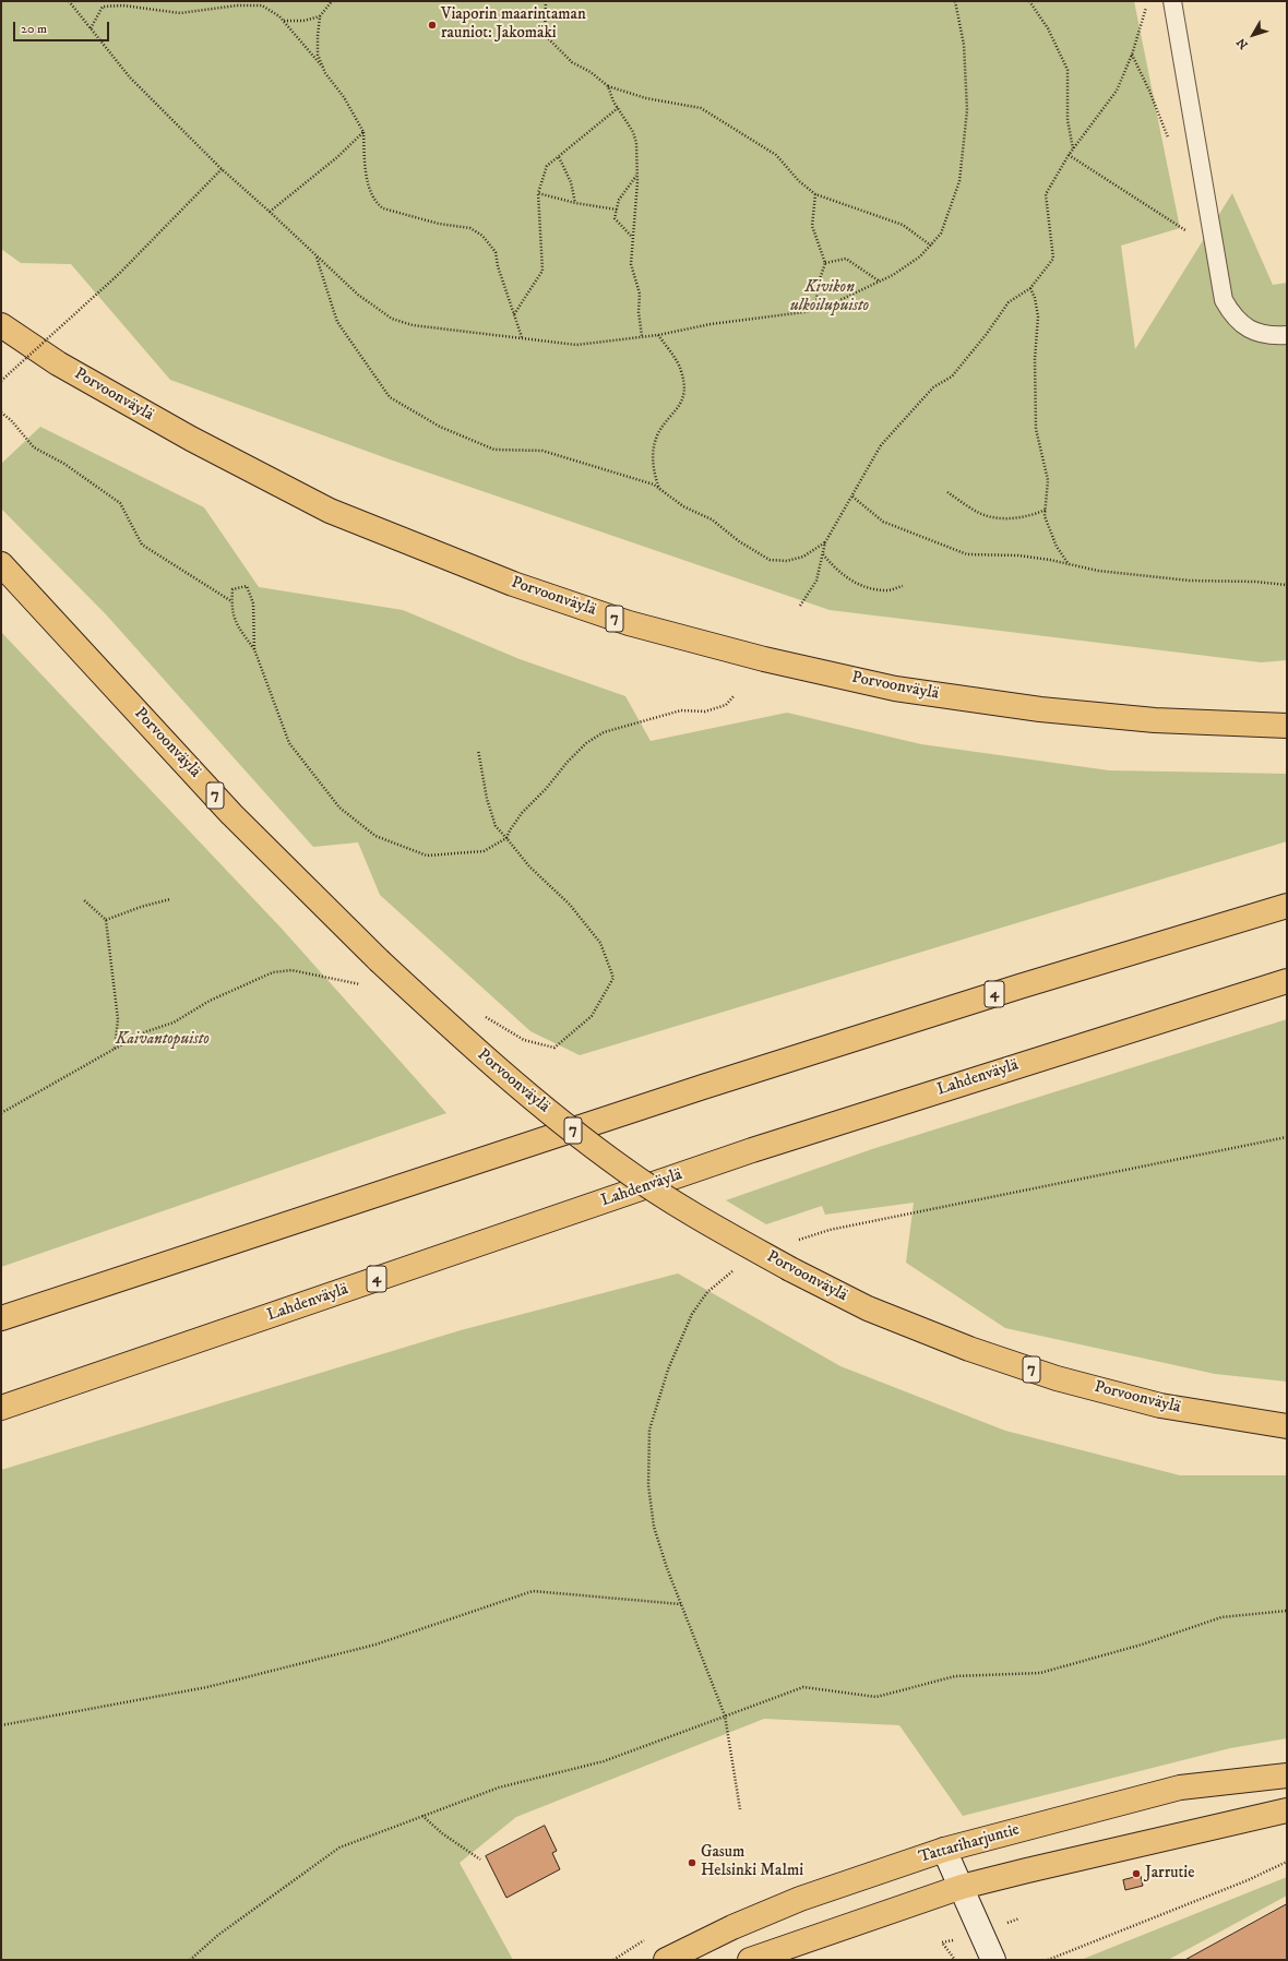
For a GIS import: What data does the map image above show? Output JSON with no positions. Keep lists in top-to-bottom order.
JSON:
{
  "streets": {
    "main road": [
      "Porvoonväylä",
      "7",
      "4",
      "Lahdenväylä",
      "Tattariharjuntie"
    ]
  },
  "parks": ["Kivikon ulkoilupuisto", "Kaivantopuisto"],
  "places": ["Viaporin maarintaman rauniot: Jakomäki", "Gasum Helsinki Malmi", "Jarrutie"],
  "scale_bar": "20 m",
  "north": "bottom left"
}
